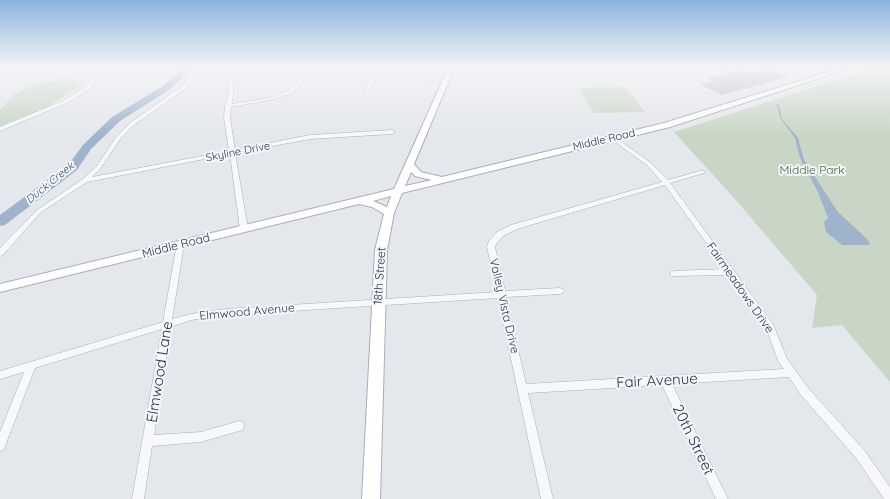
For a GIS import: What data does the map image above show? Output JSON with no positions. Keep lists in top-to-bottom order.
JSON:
{
  "streets": {
    "main road": ["Middle Road", "18th Street"],
    "street": [
      "Skyline Drive",
      "Fairmeadows Drive",
      "Valley Vista Drive",
      "Elmwood Avenue",
      "Elmwood Lane",
      "Fair Avenue",
      "20th Street"
    ]
  },
  "crossings": [
    ["Middle Road", "18th Street"],
    ["Middle Road", "Fairmeadows Drive"],
    ["Middle Road", "Elmwood Lane"],
    ["18th Street", "Elmwood Avenue"],
    ["Fairmeadows Drive", "Valley Vista Drive"],
    ["Fairmeadows Drive", "Fair Avenue"],
    ["Valley Vista Drive", "Elmwood Avenue"],
    ["Valley Vista Drive", "Fair Avenue"],
    ["Elmwood Avenue", "Elmwood Lane"],
    ["Fair Avenue", "20th Street"]
  ],
  "water": ["Duck Creek"],
  "parks": ["Middle Park"]
}
